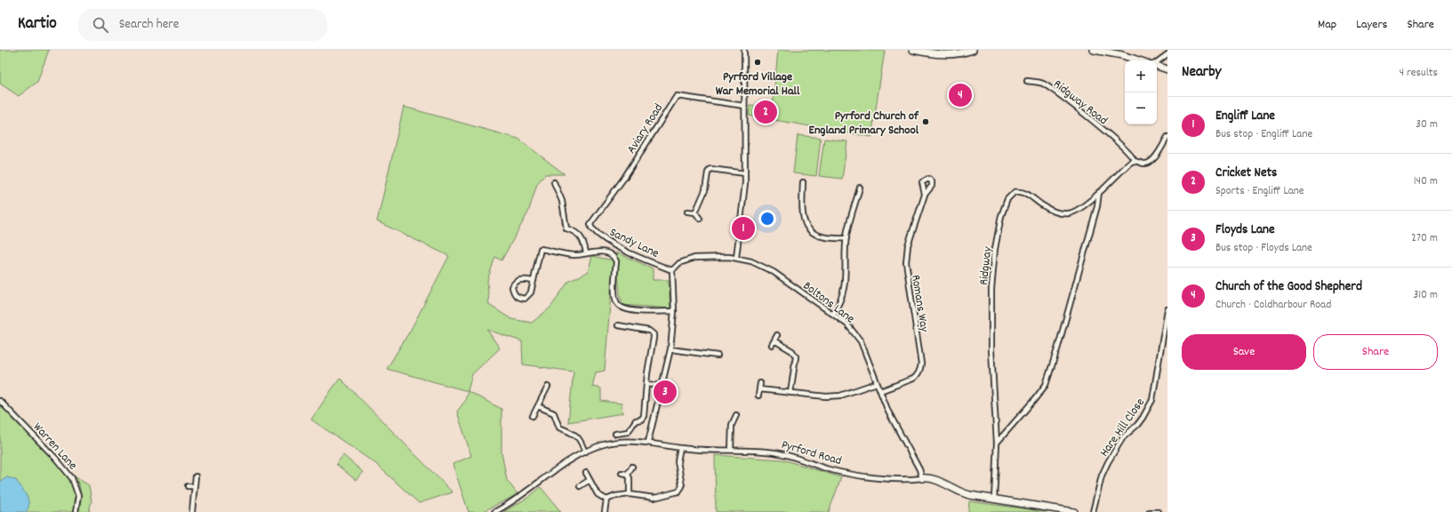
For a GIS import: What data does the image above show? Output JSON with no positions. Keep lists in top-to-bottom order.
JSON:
{
  "streets": {
    "street": [
      "Ridgway Road",
      "Aviary Road",
      "Sandy Lane",
      "Ridgway",
      "Boltons Lane",
      "Romans Way",
      "Hare Hill Close",
      "Warren Lane",
      "Pyrford Road"
    ]
  },
  "crossings": [
    ["Ridgway Road", "Ridgway"],
    ["Aviary Road", "Sandy Lane"],
    ["Sandy Lane", "Boltons Lane"],
    ["Ridgway", "Pyrford Road"],
    ["Boltons Lane", "Romans Way"],
    ["Boltons Lane", "Pyrford Road"]
  ],
  "places": ["Pyrford Village War Memorial Hall", "Pyrford Church of England Primary School"],
  "page": {
    "header": "Kartio",
    "search": "Search here",
    "nav": ["Map", "Layers", "Share"],
    "heading": ["Nearby", "4 results"],
    "map_buttons": ["+", "−"],
    "pins": [
      "4",
      "2",
      "1",
      "3"
    ],
    "list": [
      {
        "mark": "1",
        "name": "Engliff Lane",
        "note": "Bus stop · Engliff Lane",
        "value": "30 m"
      },
      {
        "mark": "2",
        "name": "Cricket Nets",
        "note": "Sports · Engliff Lane",
        "value": "140 m"
      },
      {
        "mark": "3",
        "name": "Floyds Lane",
        "note": "Bus stop · Floyds Lane",
        "value": "270 m"
      },
      {
        "mark": "4",
        "name": "Church of the Good Shepherd",
        "note": "Church · Coldharbour Road",
        "value": "310 m"
      }
    ],
    "buttons": ["Save", "Share"]
  }
}
